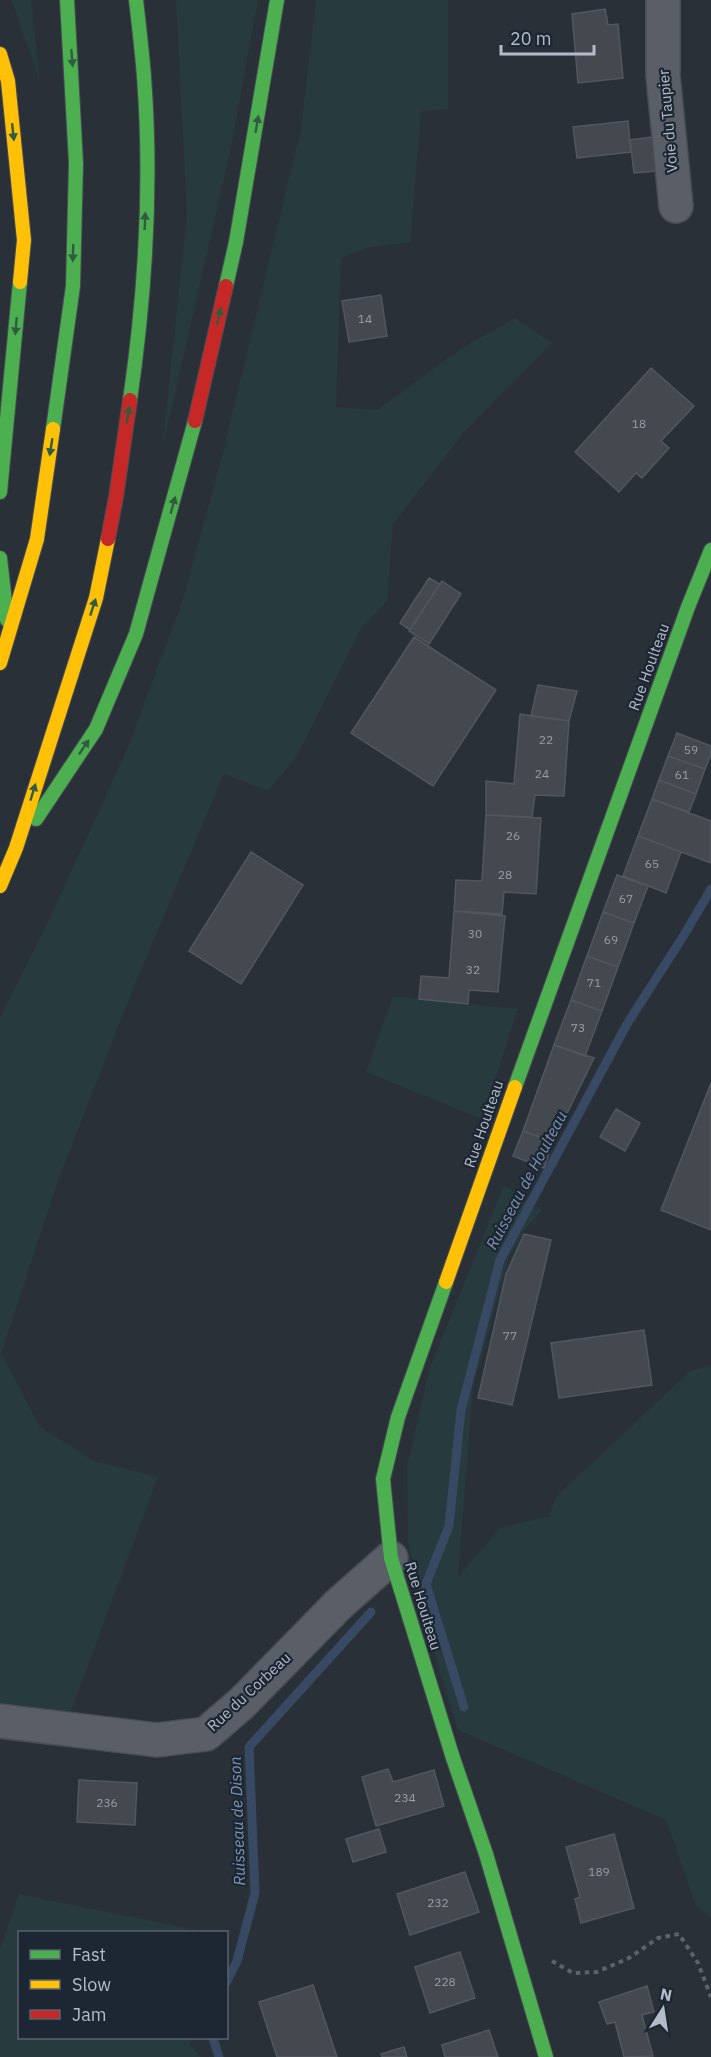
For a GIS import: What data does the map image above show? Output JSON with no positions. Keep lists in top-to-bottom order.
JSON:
{
  "streets": {
    "main road": ["Rue Houlteau"],
    "street": ["Voie du Taupier", "Rue du Corbeau"]
  },
  "crossings": [
    ["Rue Houlteau", "Rue du Corbeau"]
  ],
  "water": ["Ruisseau de Houlteau", "Ruisseau de Dison"],
  "house_numbers": [
    "14",
    "18",
    "22",
    "59",
    "24",
    "61",
    "26",
    "65",
    "28",
    "67",
    "30",
    "69",
    "32",
    "71",
    "73",
    "77",
    "234",
    "236",
    "189",
    "232",
    "228"
  ],
  "legend": ["Fast", "Slow", "Jam"],
  "scale_bar": "20 m",
  "north": "top"
}
